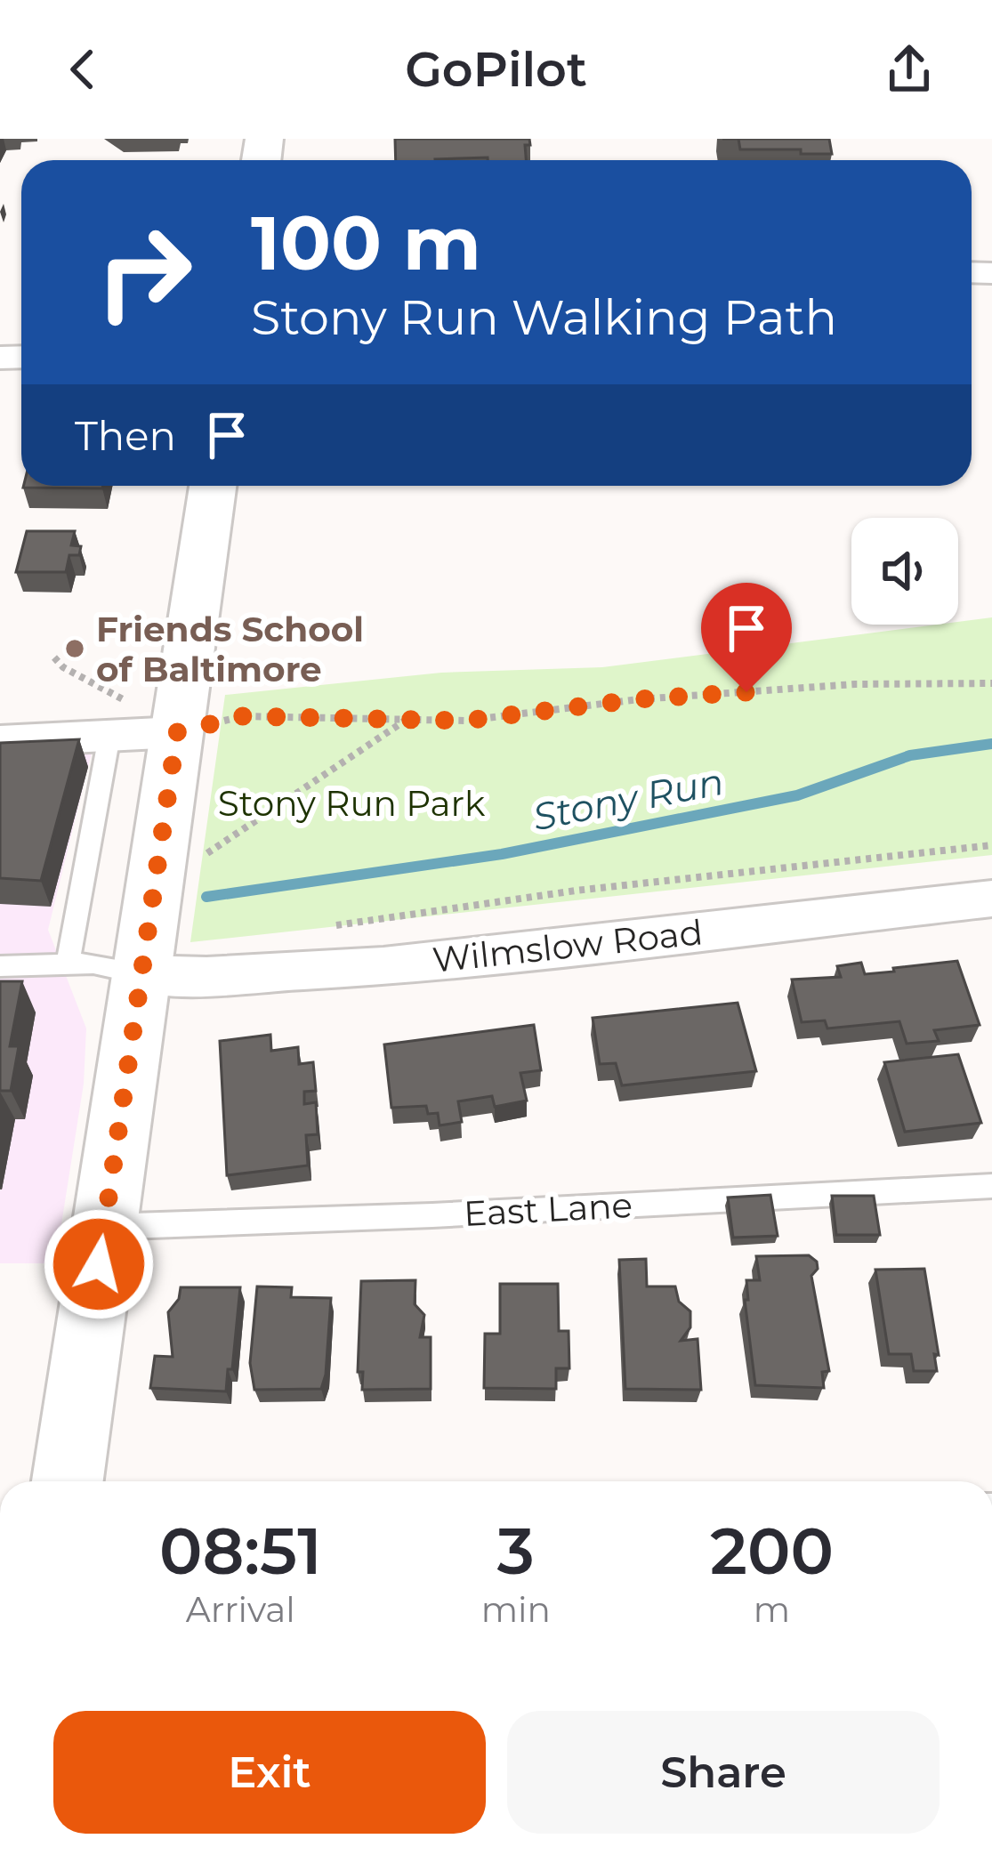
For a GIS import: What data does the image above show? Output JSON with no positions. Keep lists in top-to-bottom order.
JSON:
{
  "streets": {
    "street": ["Wilmslow Road"],
    "lane": ["East Lane"]
  },
  "water": ["Stony Run"],
  "parks": ["Stony Run Park"],
  "places": ["Friends School of Baltimore"],
  "page": {
    "header": "GoPilot",
    "turn": ["100 m", "Stony Run Walking Path"],
    "then": "Then",
    "eta": [
      "08:51",
      "Arrival",
      "3",
      "min",
      "200",
      "m"
    ],
    "buttons": ["Exit", "Share"]
  }
}
